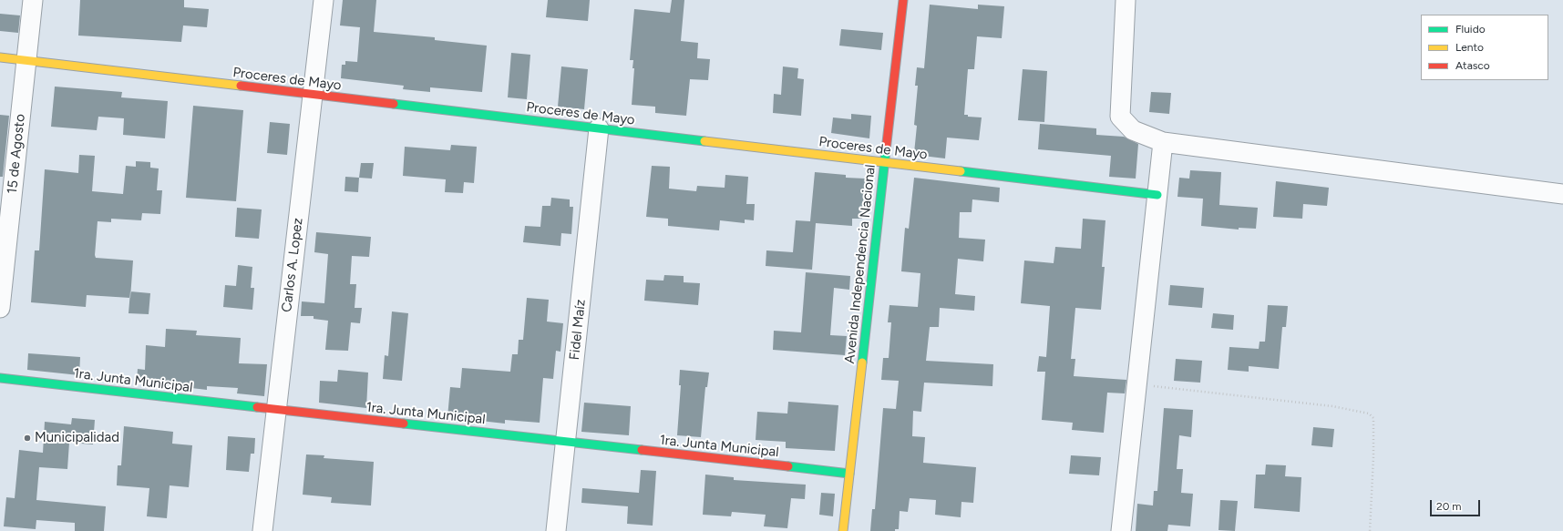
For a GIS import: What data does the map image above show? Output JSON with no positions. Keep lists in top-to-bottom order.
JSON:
{
  "streets": {
    "street": [
      "Proceres de Mayo",
      "15 de Agosto",
      "Avenida Independencia Nacional",
      "Carlos A. Lopez",
      "Fidel Maíz",
      "1ra. Junta Municipal"
    ]
  },
  "crossings": [
    ["Proceres de Mayo", "15 de Agosto"],
    ["Proceres de Mayo", "Avenida Independencia Nacional"],
    ["Proceres de Mayo", "Carlos A. Lopez"],
    ["Proceres de Mayo", "Fidel Maíz"],
    ["Avenida Independencia Nacional", "1ra. Junta Municipal"],
    ["Carlos A. Lopez", "1ra. Junta Municipal"],
    ["Fidel Maíz", "1ra. Junta Municipal"]
  ],
  "places": ["Municipalidad"],
  "legend": ["Fluido", "Lento", "Atasco"],
  "scale_bar": "20 m"
}
